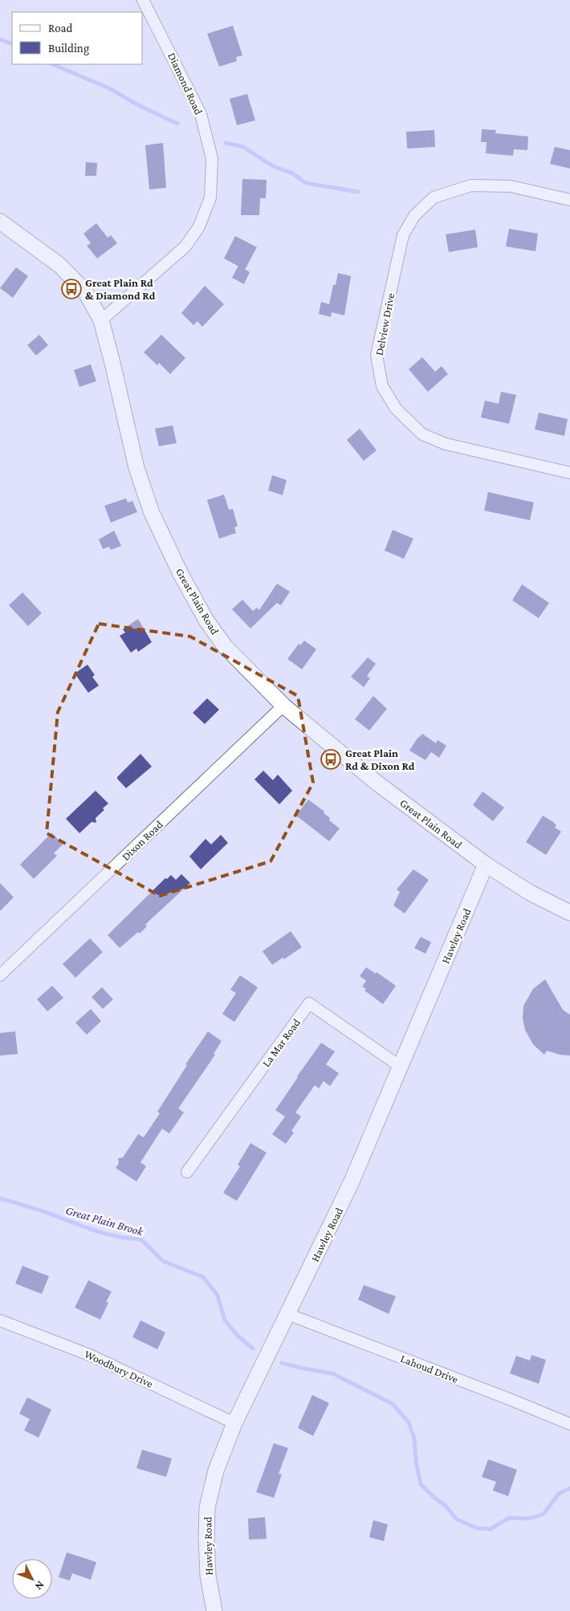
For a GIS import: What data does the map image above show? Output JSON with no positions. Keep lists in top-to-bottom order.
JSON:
{
  "streets": {
    "street": [
      "Diamond Road",
      "Delview Drive",
      "Great Plain Road",
      "Dixon Road",
      "Hawley Road",
      "La Mar Road",
      "Woodbury Drive",
      "Lahoud Drive"
    ]
  },
  "crossings": [
    ["Diamond Road", "Great Plain Road"],
    ["Great Plain Road", "Dixon Road"],
    ["Great Plain Road", "Hawley Road"],
    ["Hawley Road", "La Mar Road"],
    ["Hawley Road", "Woodbury Drive"],
    ["Hawley Road", "Lahoud Drive"]
  ],
  "water": ["Great Plain Brook"],
  "places": {
    "bus stop": ["Great Plain Rd & Diamond Rd", "Great Plain Rd & Dixon Rd"]
  },
  "legend": ["Road", "Building"],
  "north": "bottom right"
}
